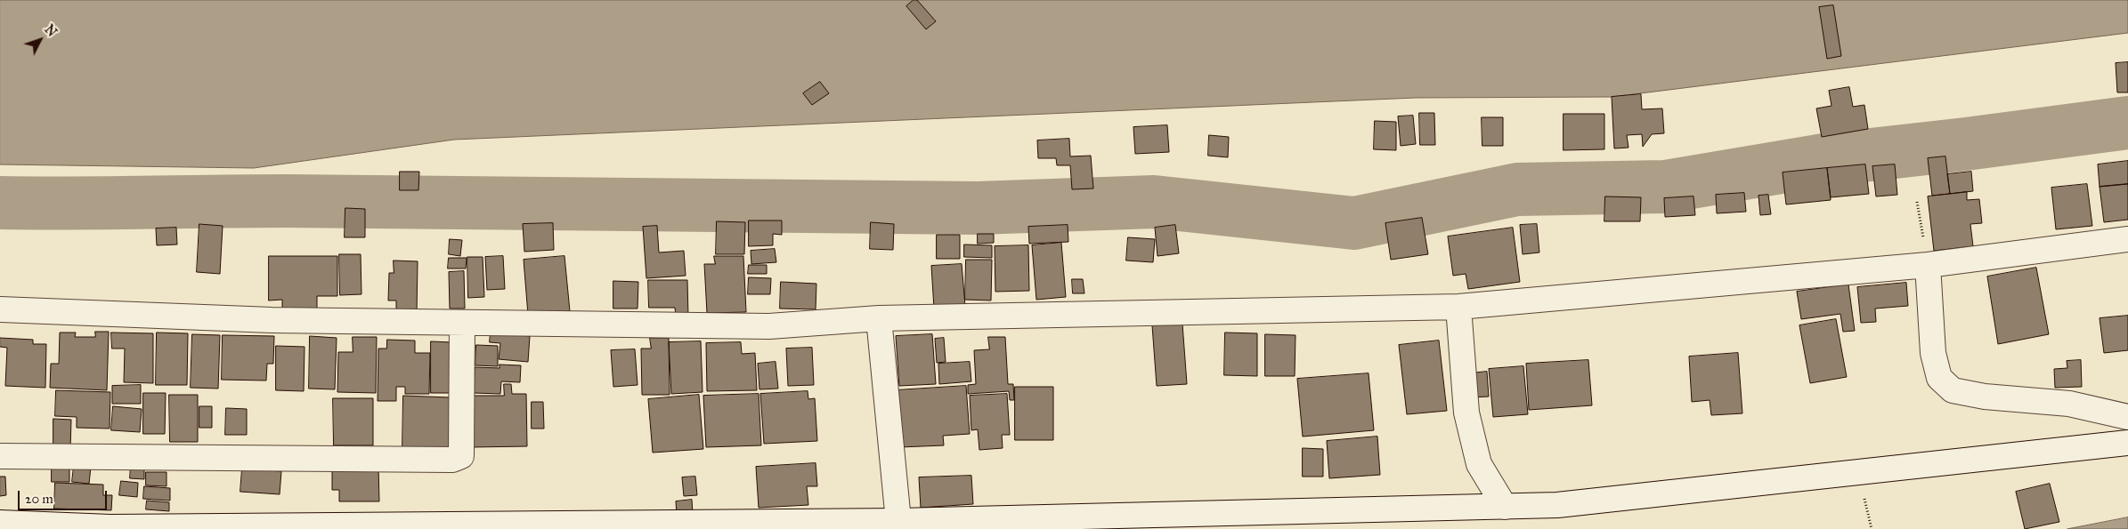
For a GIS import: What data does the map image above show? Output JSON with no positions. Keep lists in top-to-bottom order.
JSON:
{
  "scale_bar": "20 m",
  "north": "top right"
}
